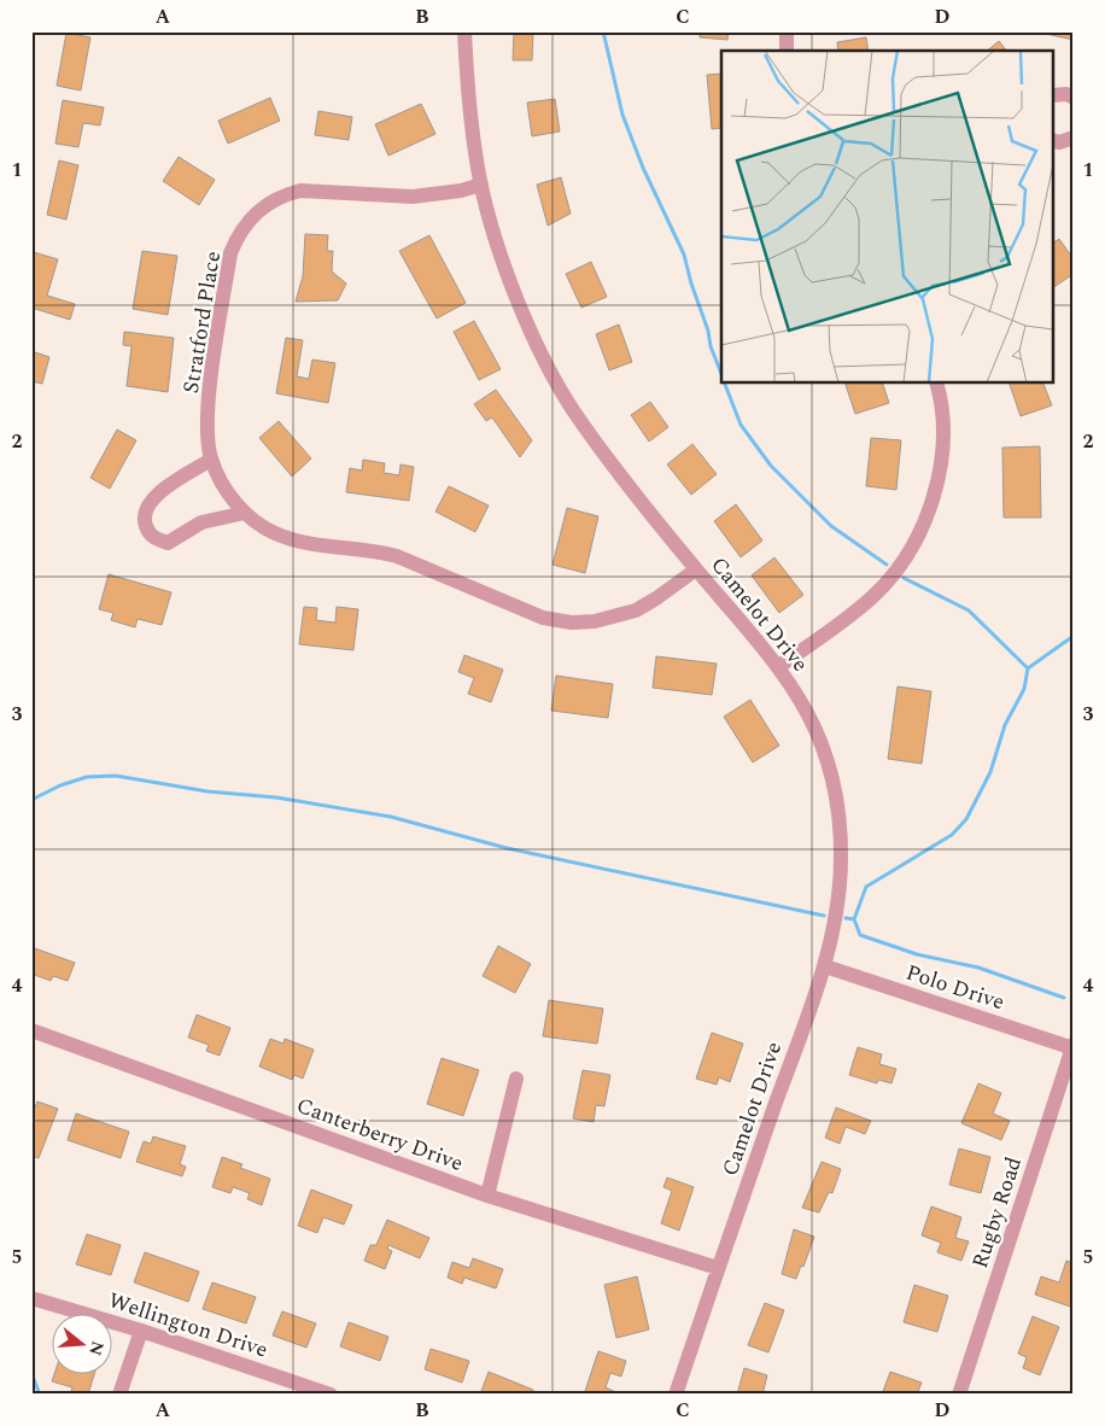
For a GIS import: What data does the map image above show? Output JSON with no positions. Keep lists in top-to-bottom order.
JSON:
{
  "streets": {
    "street": [
      "Stratford Place",
      "Camelot Drive",
      "Polo Drive",
      "Canterberry Drive",
      "Rugby Road",
      "Wellington Drive"
    ]
  },
  "crossings": [
    ["Stratford Place", "Camelot Drive"],
    ["Camelot Drive", "Polo Drive"],
    ["Camelot Drive", "Canterberry Drive"],
    ["Polo Drive", "Rugby Road"]
  ],
  "north": "right",
  "grid": {
    "columns": [
      "A",
      "B",
      "C",
      "D"
    ],
    "rows": [
      "1",
      "2",
      "3",
      "4",
      "5"
    ]
  }
}
